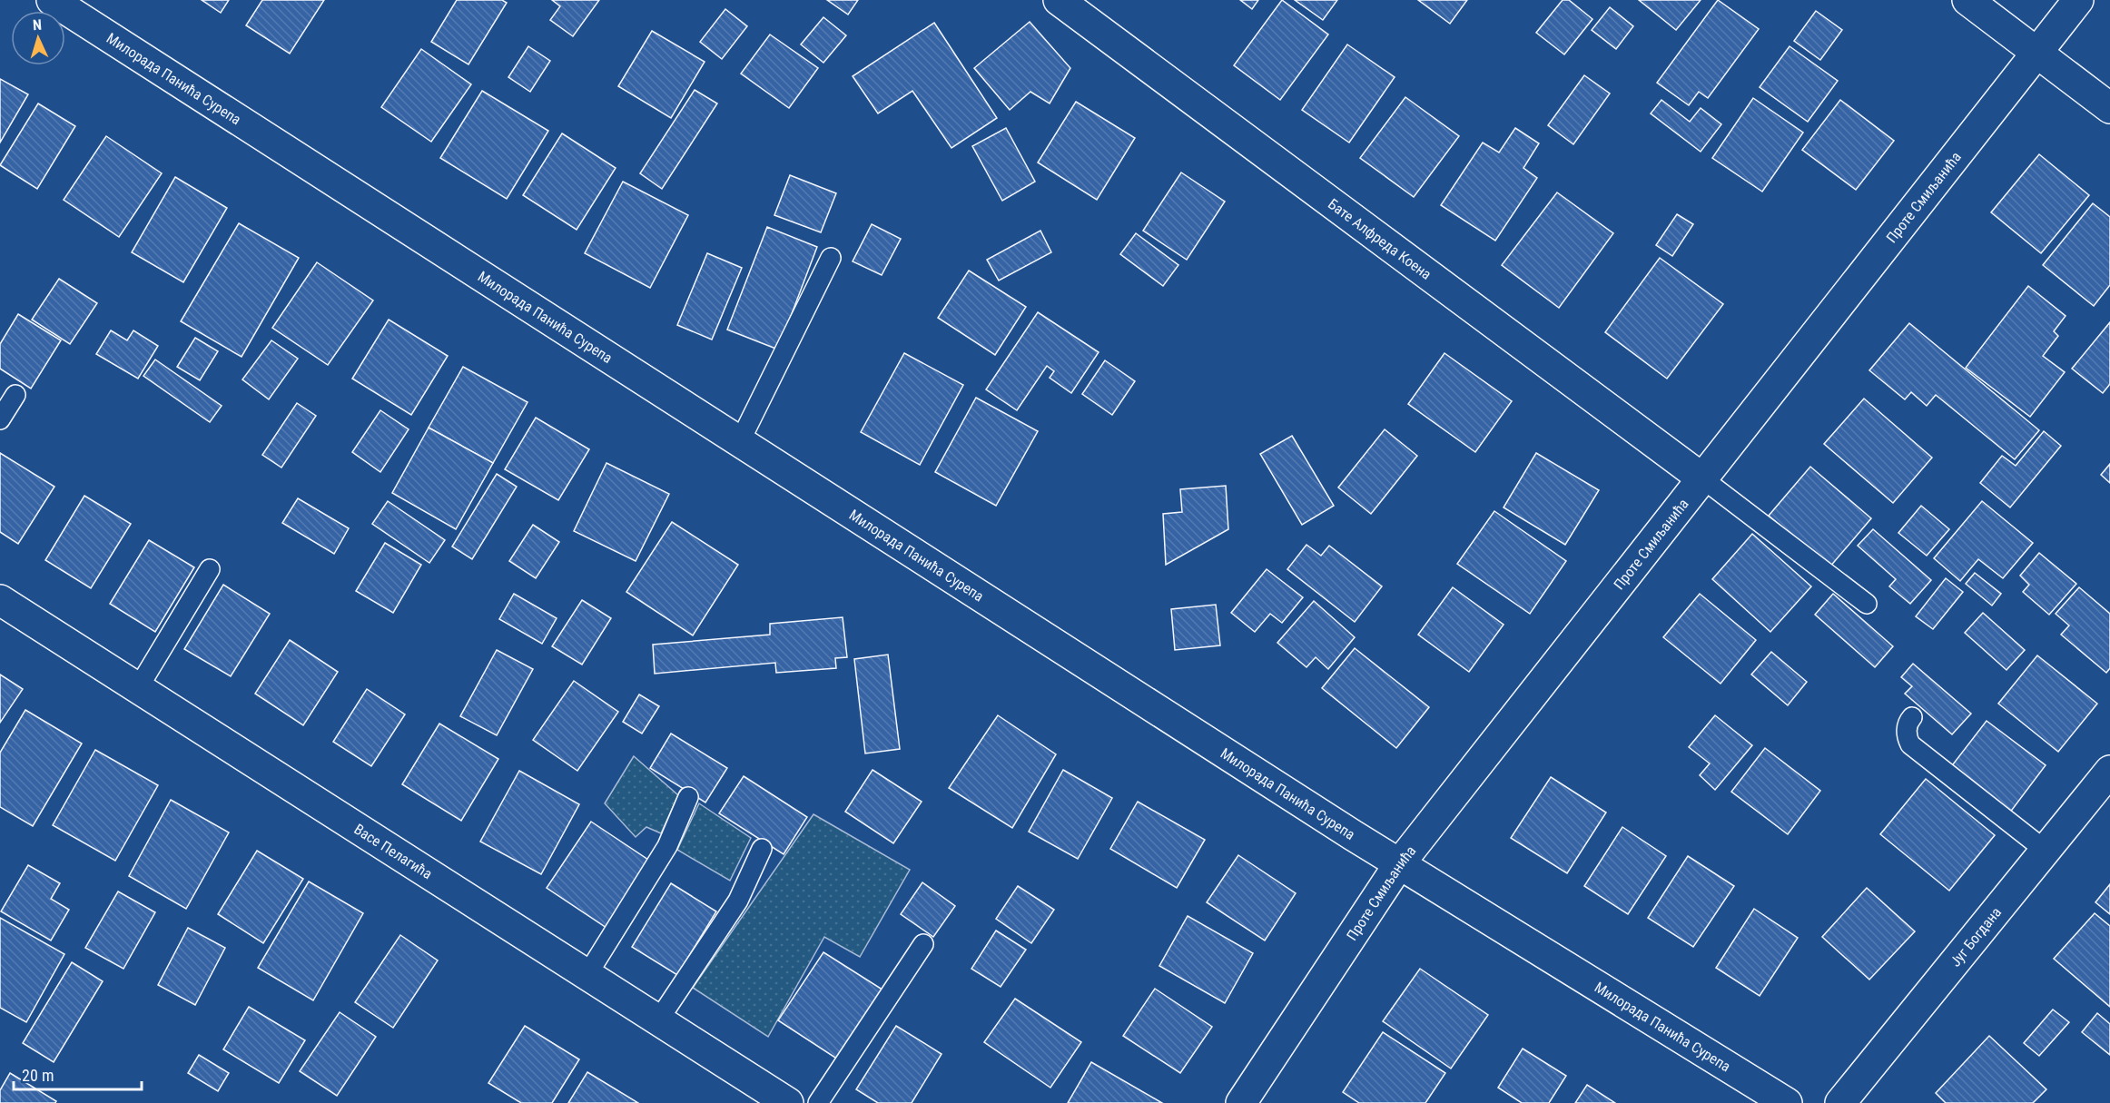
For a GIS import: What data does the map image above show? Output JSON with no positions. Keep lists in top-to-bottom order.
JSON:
{
  "streets": {
    "street": [
      "Милорада Панића Сурепа",
      "Проте Смиљанића",
      "Бате Алфреда Коена",
      "Васе Пелагића",
      "Југ Богдана"
    ]
  },
  "crossings": [
    ["Милорада Панића Сурепа", "Проте Смиљанића"],
    ["Проте Смиљанића", "Бате Алфреда Коена"]
  ],
  "scale_bar": "20 m",
  "north": "top"
}
